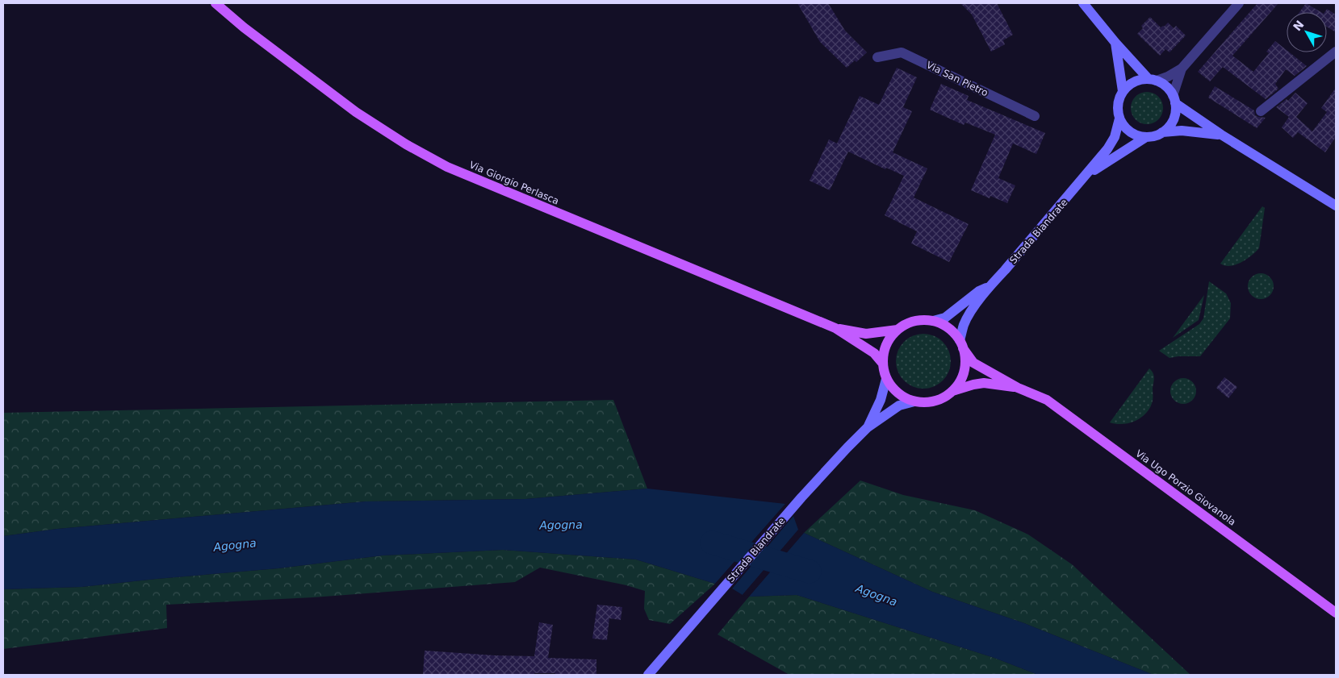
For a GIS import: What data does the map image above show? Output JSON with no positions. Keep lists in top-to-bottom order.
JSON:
{
  "streets": {
    "main road": ["Via Giorgio Perlasca", "Strada Biandrate", "Via Ugo Porzio Giovanola"],
    "street": ["Via San Pietro"]
  },
  "crossings": [
    ["Via Giorgio Perlasca", "Strada Biandrate"],
    ["Via Giorgio Perlasca", "Via Ugo Porzio Giovanola"],
    ["Strada Biandrate", "Via Ugo Porzio Giovanola"]
  ],
  "water": ["Agogna"],
  "north": "top left"
}
